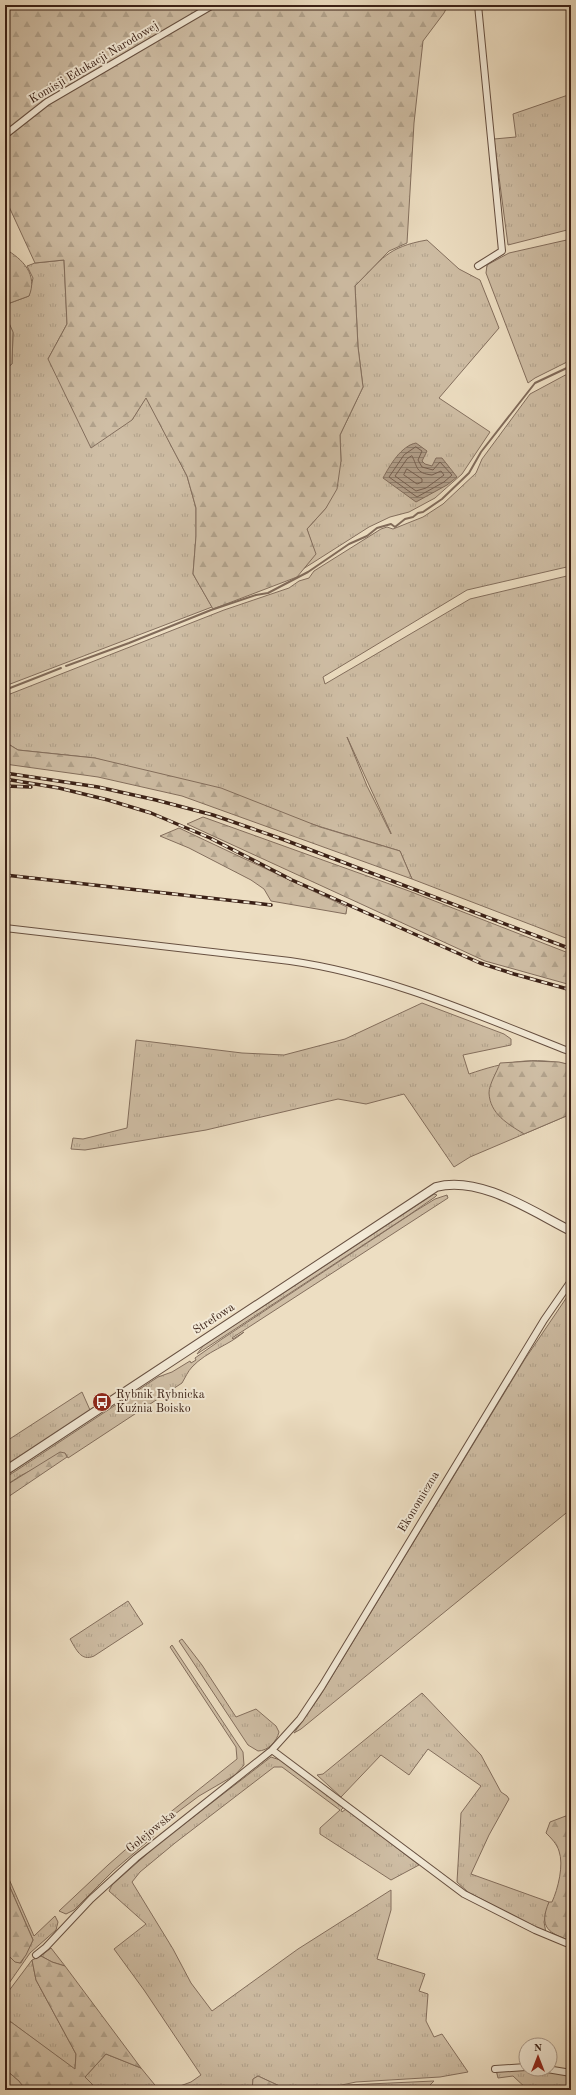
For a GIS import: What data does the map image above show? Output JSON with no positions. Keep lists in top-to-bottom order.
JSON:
{
  "streets": {
    "street": [
      "Komisji Edukacji Narodowej",
      "Strefowa",
      "Ekonomiczna",
      "Golejowska"
    ]
  },
  "crossings": [
    ["Ekonomiczna", "Golejowska"]
  ],
  "places": {
    "bus stop": ["Rybnik Rybnicka Kuźnia Boisko"]
  },
  "north": "top"
}
